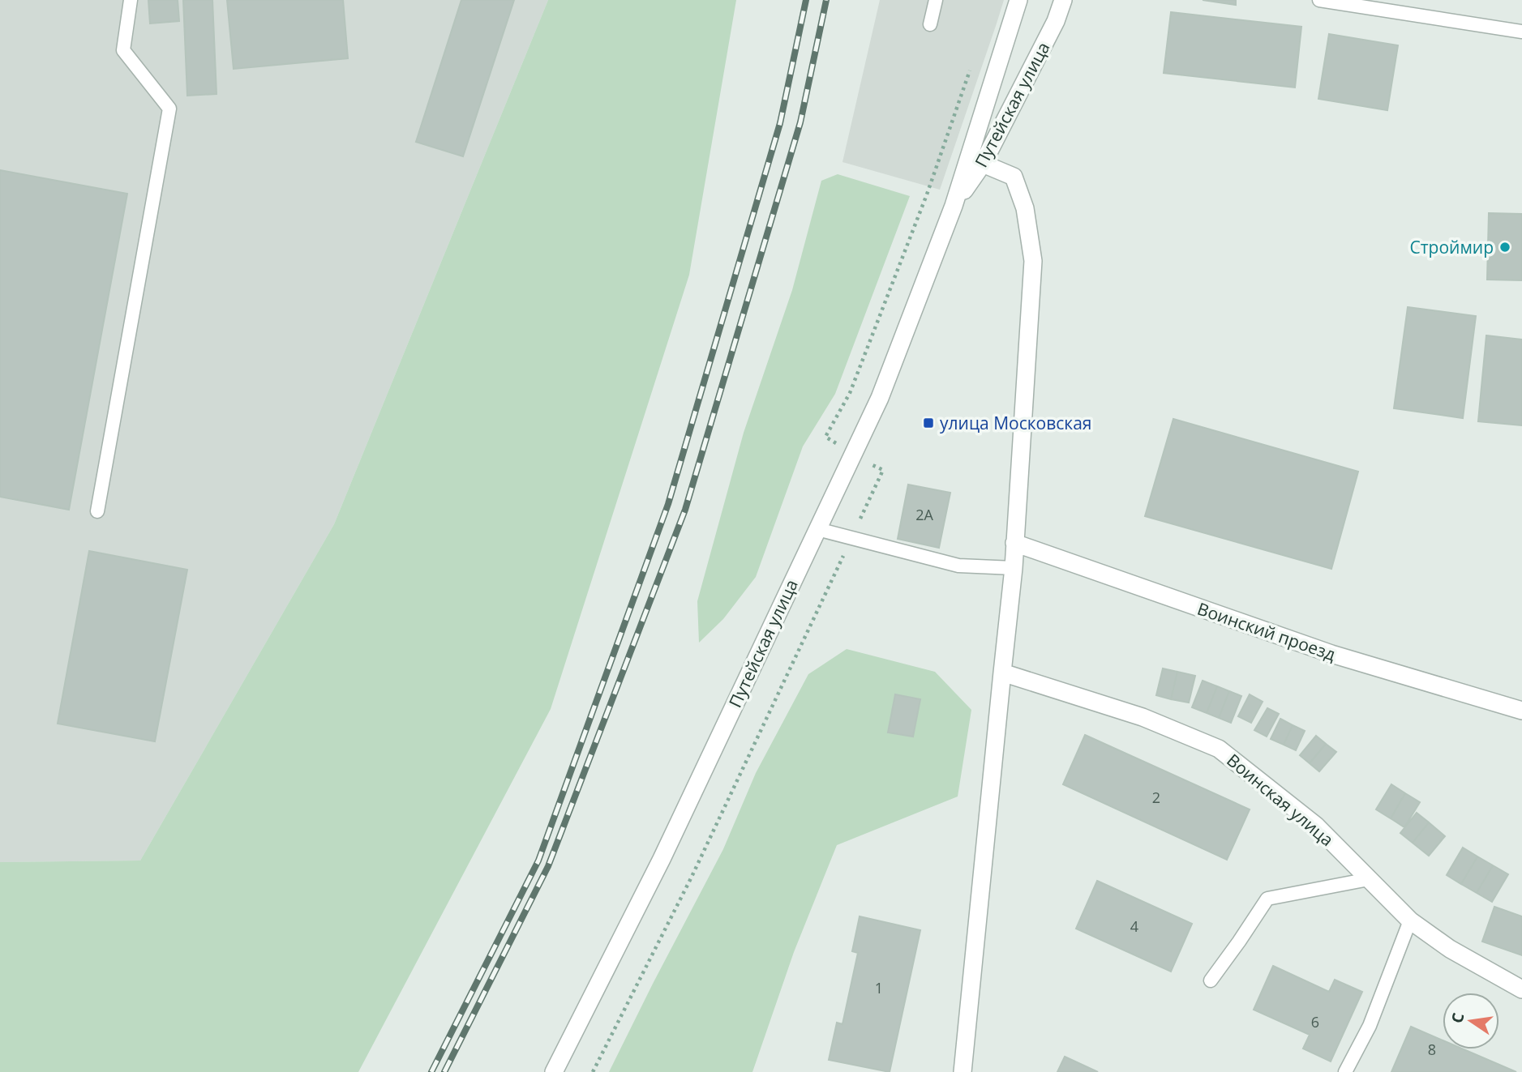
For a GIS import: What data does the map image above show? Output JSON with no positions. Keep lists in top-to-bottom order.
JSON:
{
  "streets": {
    "street": ["Путейская улица", "Воинский проезд", "Воинская улица"]
  },
  "places": {
    "other": ["Строймир"],
    "transit": ["улица Московская"]
  },
  "house_numbers": [
    "2А",
    "2",
    "4",
    "1",
    "6",
    "8"
  ],
  "north": "left"
}
